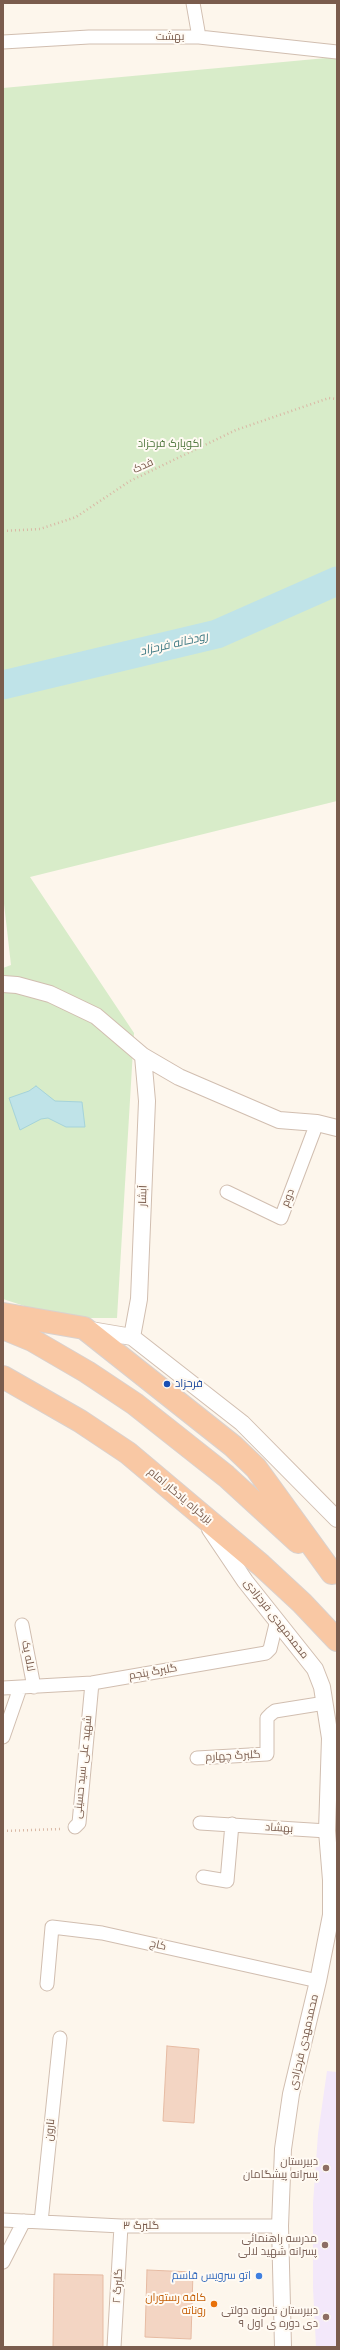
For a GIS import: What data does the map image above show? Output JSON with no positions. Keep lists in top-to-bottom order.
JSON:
{
  "streets": {
    "highway": ["بزرگراه یادگار امام"],
    "street": [
      "بهشت",
      "آبشار",
      "دوم",
      "محمدمهدی فرحزادی",
      "لاله یک",
      "گلبرگ پنجم",
      "گلبرگ چهارم",
      "شهید علی سید حسینی",
      "بهشاد",
      "کاج",
      "نارون",
      "گلبرگ ۳",
      "گلبرگ ۲"
    ],
    "path": ["فدک"]
  },
  "crossings": [
    ["بزرگراه یادگار امام", "محمدمهدی فرحزادی"],
    ["محمدمهدی فرحزادی", "گلبرگ پنجم"],
    ["محمدمهدی فرحزادی", "گلبرگ چهارم"],
    ["محمدمهدی فرحزادی", "بهشاد"],
    ["محمدمهدی فرحزادی", "کاج"],
    ["محمدمهدی فرحزادی", "گلبرگ ۳"],
    ["لاله یک", "گلبرگ پنجم"],
    ["گلبرگ پنجم", "شهید علی سید حسینی"],
    ["نارون", "گلبرگ ۳"],
    ["گلبرگ ۳", "گلبرگ ۲"]
  ],
  "water": ["رودخانه فرحزاد"],
  "parks": ["اکوپارک فرحزاد"],
  "places": [
    "فرحزاد",
    "دبیرستان پسرانه پیشگامان",
    "مدرسه راهنمائی پسرانه شهید لالی",
    "اتو سرویس قاسم",
    "کافه رستوران روناته",
    "دبیرستان نمونه دولتی ۹ دی دوره ی اول"
  ]
}
